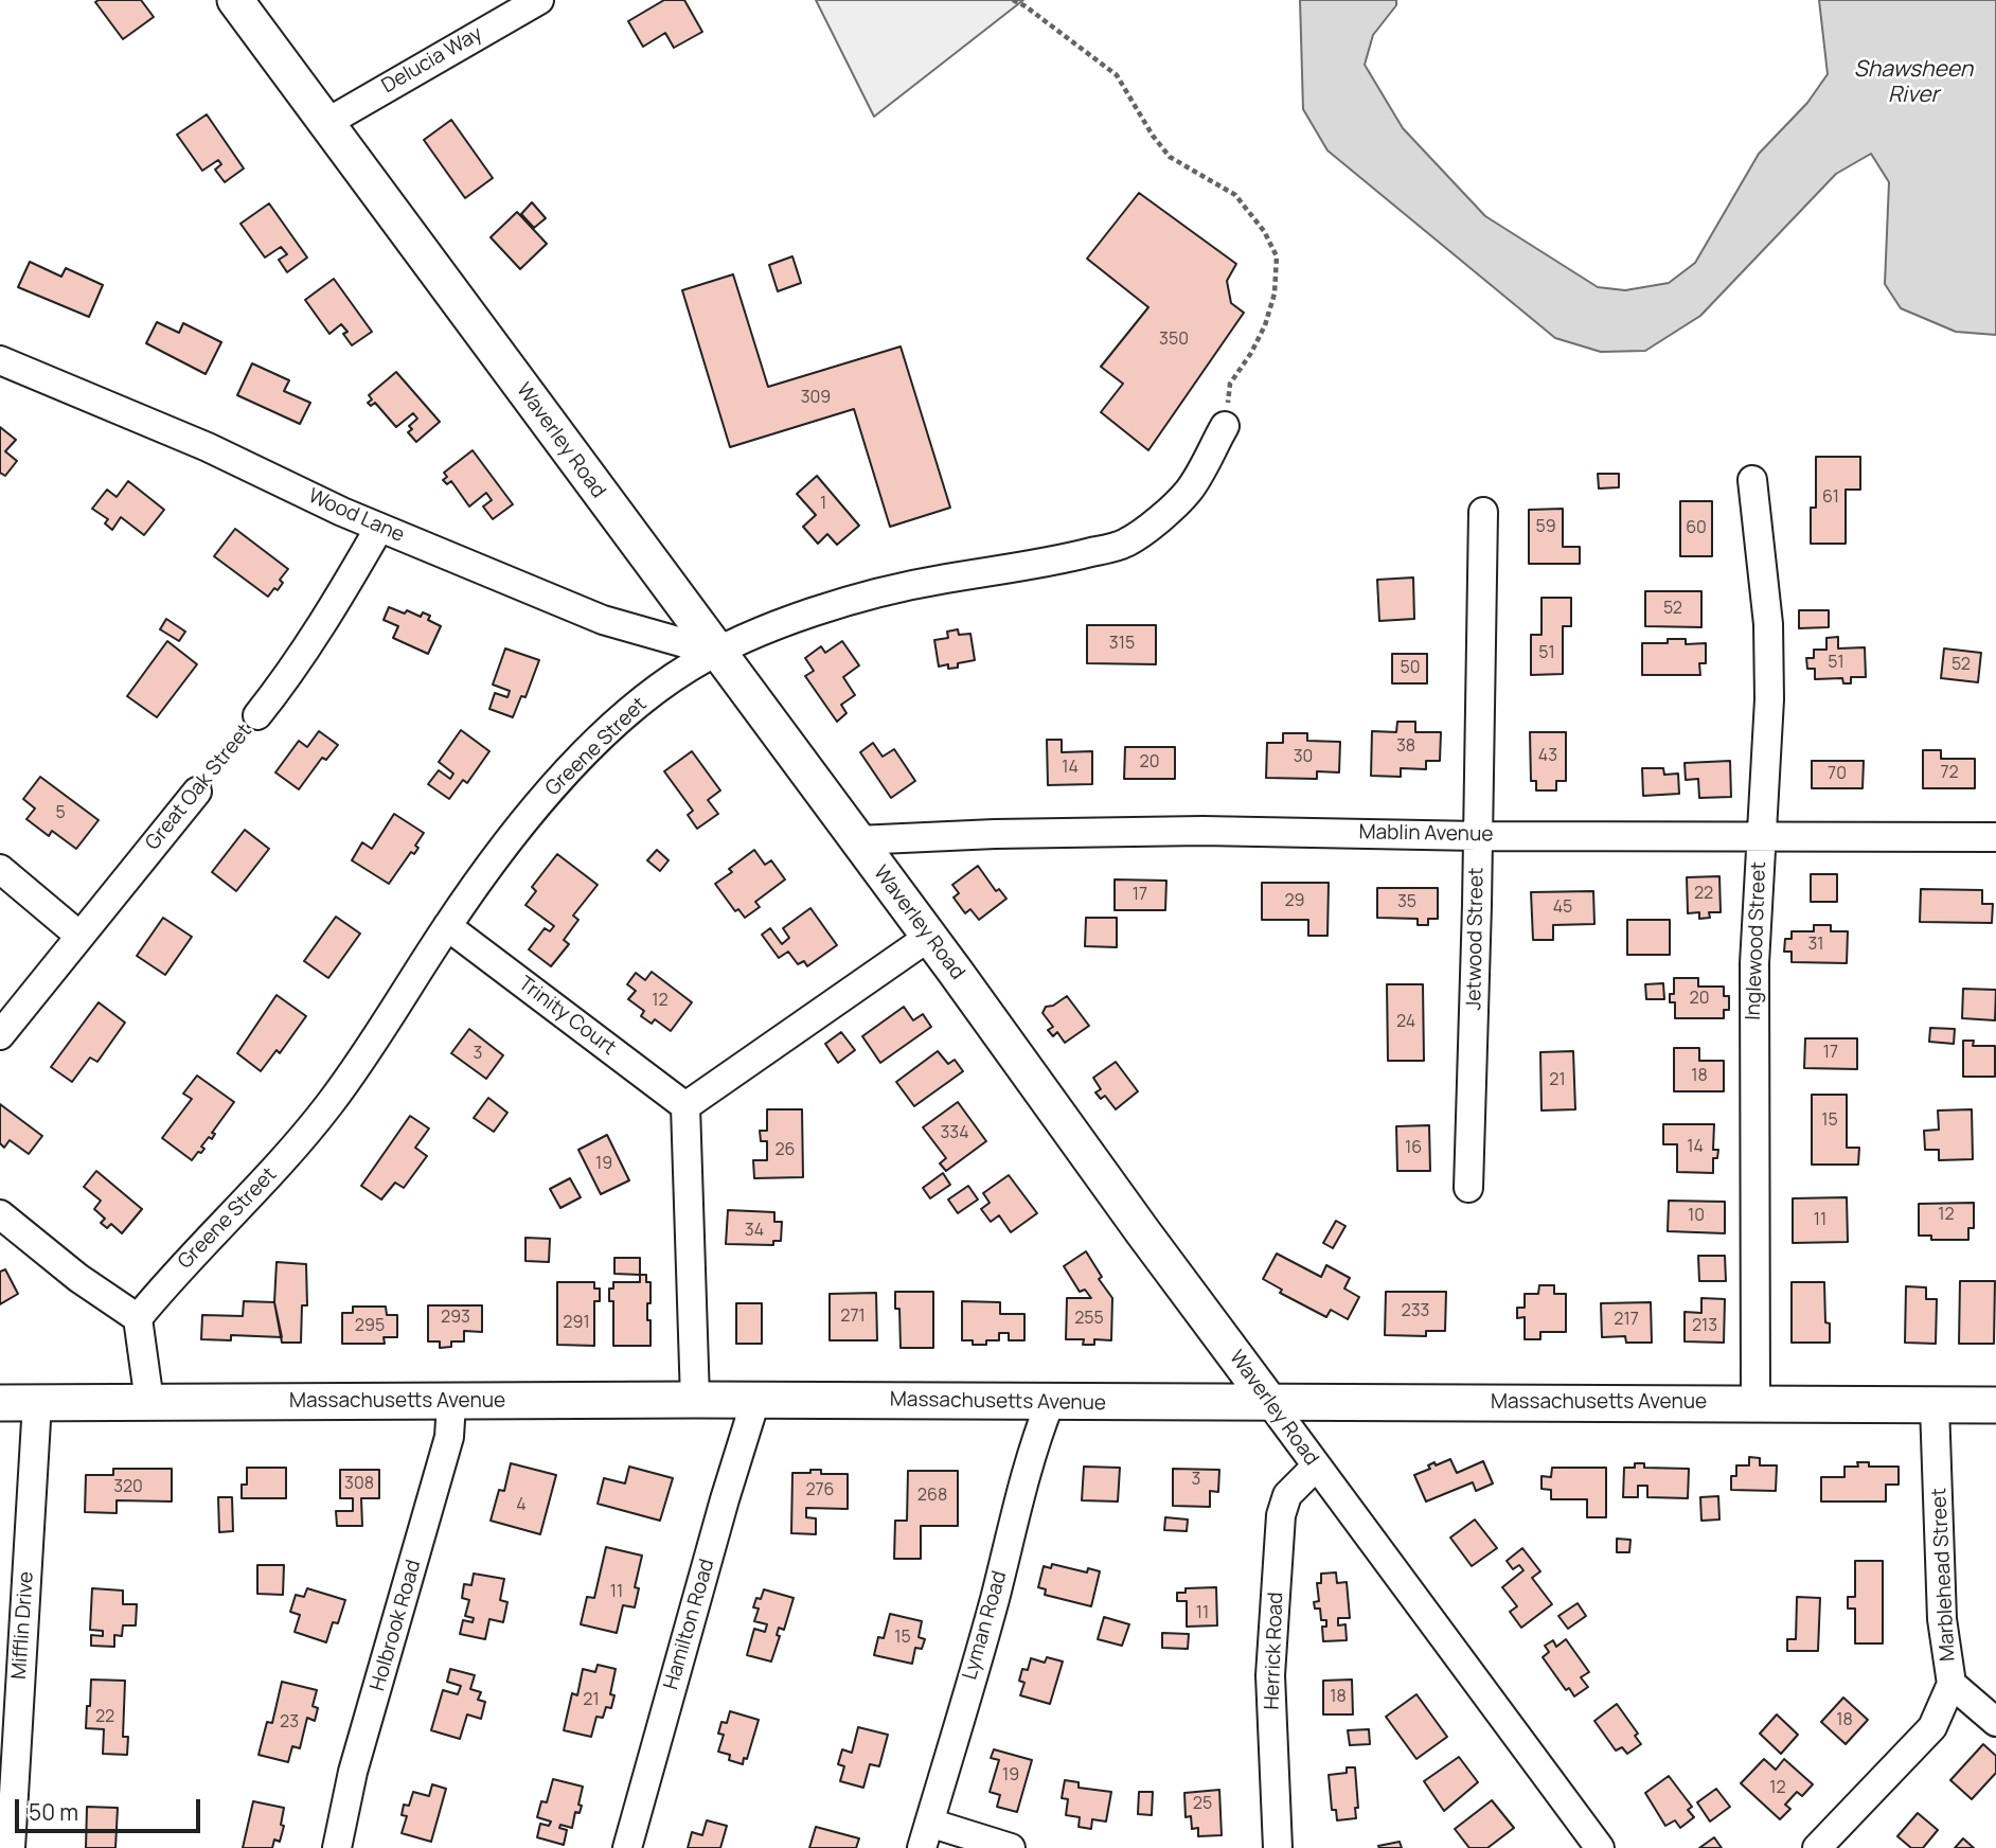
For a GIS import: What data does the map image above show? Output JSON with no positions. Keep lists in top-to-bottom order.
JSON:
{
  "streets": {
    "main road": ["Waverley Road", "Massachusetts Avenue"],
    "street": [
      "Delucia Way",
      "Wood Lane",
      "Greene Street",
      "Great Oak Street",
      "Mablin Avenue",
      "Jetwood Street",
      "Inglewood Street",
      "Trinity Court",
      "Marblehead Street",
      "Hamilton Road",
      "Mifflin Drive",
      "Holbrook Road",
      "Lyman Road",
      "Herrick Road"
    ]
  },
  "crossings": [
    ["Delucia Way", "Waverley Road"],
    ["Waverley Road", "Wood Lane"],
    ["Waverley Road", "Greene Street"],
    ["Waverley Road", "Mablin Avenue"],
    ["Waverley Road", "Massachusetts Avenue"],
    ["Waverley Road", "Herrick Road"],
    ["Wood Lane", "Greene Street"],
    ["Wood Lane", "Great Oak Street"],
    ["Greene Street", "Trinity Court"],
    ["Mablin Avenue", "Jetwood Street"],
    ["Mablin Avenue", "Inglewood Street"],
    ["Inglewood Street", "Massachusetts Avenue"],
    ["Massachusetts Avenue", "Marblehead Street"],
    ["Massachusetts Avenue", "Hamilton Road"],
    ["Massachusetts Avenue", "Mifflin Drive"],
    ["Massachusetts Avenue", "Holbrook Road"],
    ["Massachusetts Avenue", "Lyman Road"]
  ],
  "water": ["Shawsheen River"],
  "house_numbers": [
    "350",
    "309",
    "61",
    "1",
    "59",
    "60",
    "52",
    "315",
    "51",
    "51",
    "52",
    "50",
    "38",
    "43",
    "30",
    "20",
    "14",
    "72",
    "70",
    "5",
    "22",
    "17",
    "29",
    "35",
    "45",
    "31",
    "20",
    "12",
    "24",
    "17",
    "3",
    "18",
    "21",
    "15",
    "334",
    "14",
    "16",
    "26",
    "19",
    "12",
    "10",
    "11",
    "34",
    "233",
    "271",
    "293",
    "255",
    "217",
    "291",
    "295",
    "213",
    "3",
    "308",
    "320",
    "276",
    "268",
    "4",
    "11",
    "11",
    "15",
    "18",
    "21",
    "22",
    "18",
    "23",
    "19",
    "12",
    "25"
  ],
  "scale_bar": "50 m"
}
